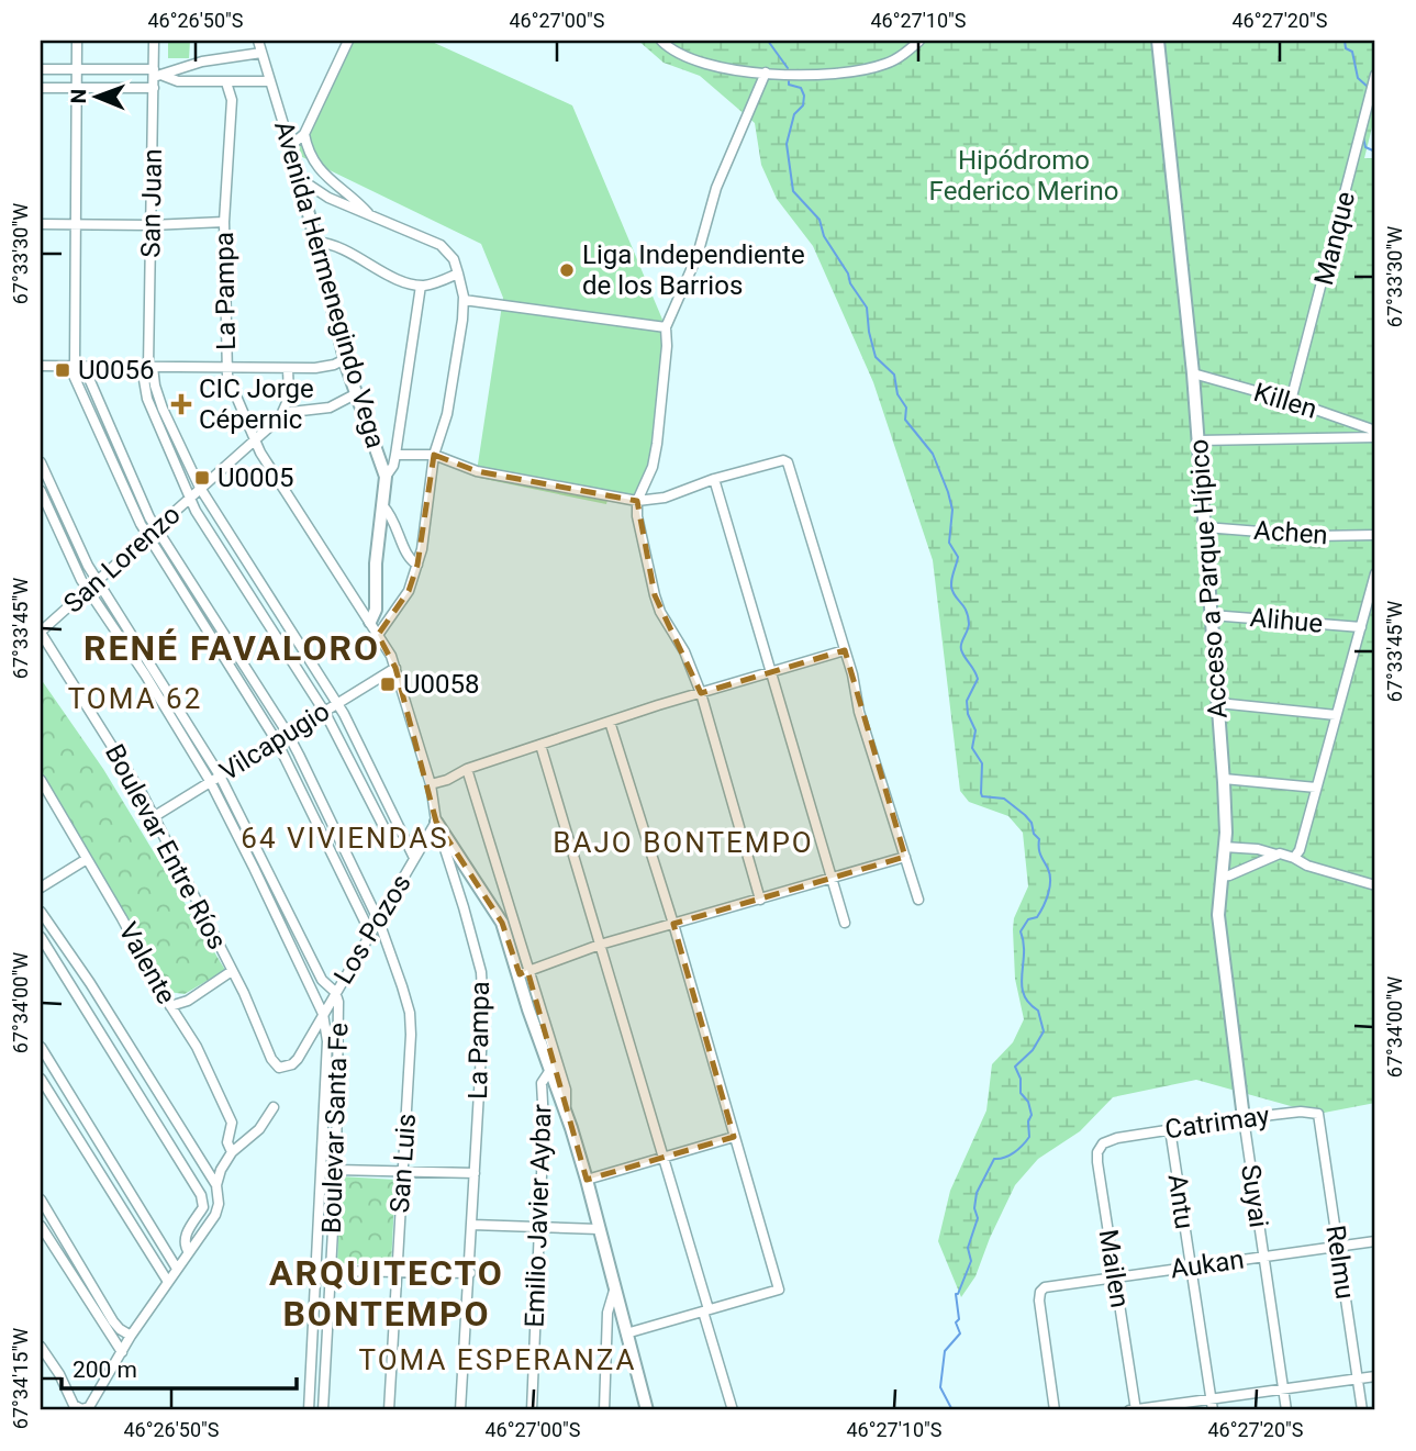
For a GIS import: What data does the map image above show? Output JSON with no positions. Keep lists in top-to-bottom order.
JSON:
{
  "streets": {
    "street": [
      "San Juan",
      "Manque",
      "Avenida Hermenegindo Vega",
      "La Pampa",
      "Killen",
      "Achen",
      "San Lorenzo",
      "Acceso a Parque Hípico",
      "Alihue",
      "Vilcapugio",
      "Boulevar Entre Ríos",
      "Los Pozos",
      "Valente",
      "Catrimay",
      "Boulevar Santa Fe",
      "San Luis",
      "Suyai",
      "Antu",
      "Emilio Javier Aybar",
      "Relmu",
      "Aukan",
      "Mailen"
    ]
  },
  "crossings": [
    ["Manque", "Killen"],
    ["Avenida Hermenegindo Vega", "La Pampa"],
    ["Avenida Hermenegindo Vega", "San Lorenzo"],
    ["La Pampa", "San Lorenzo"],
    ["La Pampa", "Vilcapugio"],
    ["La Pampa", "Los Pozos"],
    ["Killen", "Acceso a Parque Hípico"],
    ["Achen", "Acceso a Parque Hípico"],
    ["San Lorenzo", "Boulevar Entre Ríos"],
    ["San Lorenzo", "Boulevar Santa Fe"],
    ["San Lorenzo", "San Luis"],
    ["Acceso a Parque Hípico", "Alihue"],
    ["Acceso a Parque Hípico", "Catrimay"],
    ["Acceso a Parque Hípico", "Suyai"],
    ["Vilcapugio", "Boulevar Entre Ríos"],
    ["Vilcapugio", "Boulevar Santa Fe"],
    ["Vilcapugio", "San Luis"],
    ["Boulevar Entre Ríos", "Los Pozos"],
    ["Los Pozos", "Boulevar Santa Fe"],
    ["Los Pozos", "San Luis"],
    ["Catrimay", "Suyai"],
    ["Catrimay", "Antu"],
    ["Catrimay", "Relmu"],
    ["Catrimay", "Mailen"],
    ["Suyai", "Aukan"],
    ["Antu", "Aukan"],
    ["Relmu", "Aukan"],
    ["Aukan", "Mailen"]
  ],
  "districts": [
    "RENÉ FAVALORO",
    "TOMA 62",
    "64 VIVIENDAS",
    "BAJO BONTEMPO",
    "ARQUITECTO BONTEMPO",
    "TOMA ESPERANZA"
  ],
  "parks": ["Hipódromo Federico Merino"],
  "places": {
    "other": ["Liga Independiente de los Barrios"],
    "transit": ["U0056", "U0005", "U0058"],
    "health": ["CIC Jorge Cépernic"]
  },
  "scale_bar": "200 m",
  "north": "left",
  "coordinates": [
    "46°26'50\"S",
    "46°27'00\"S",
    "46°27'10\"S",
    "46°27'20\"S",
    "67°33'30\"W",
    "67°33'45\"W",
    "67°34'00\"W",
    "67°34'15\"W"
  ]
}
